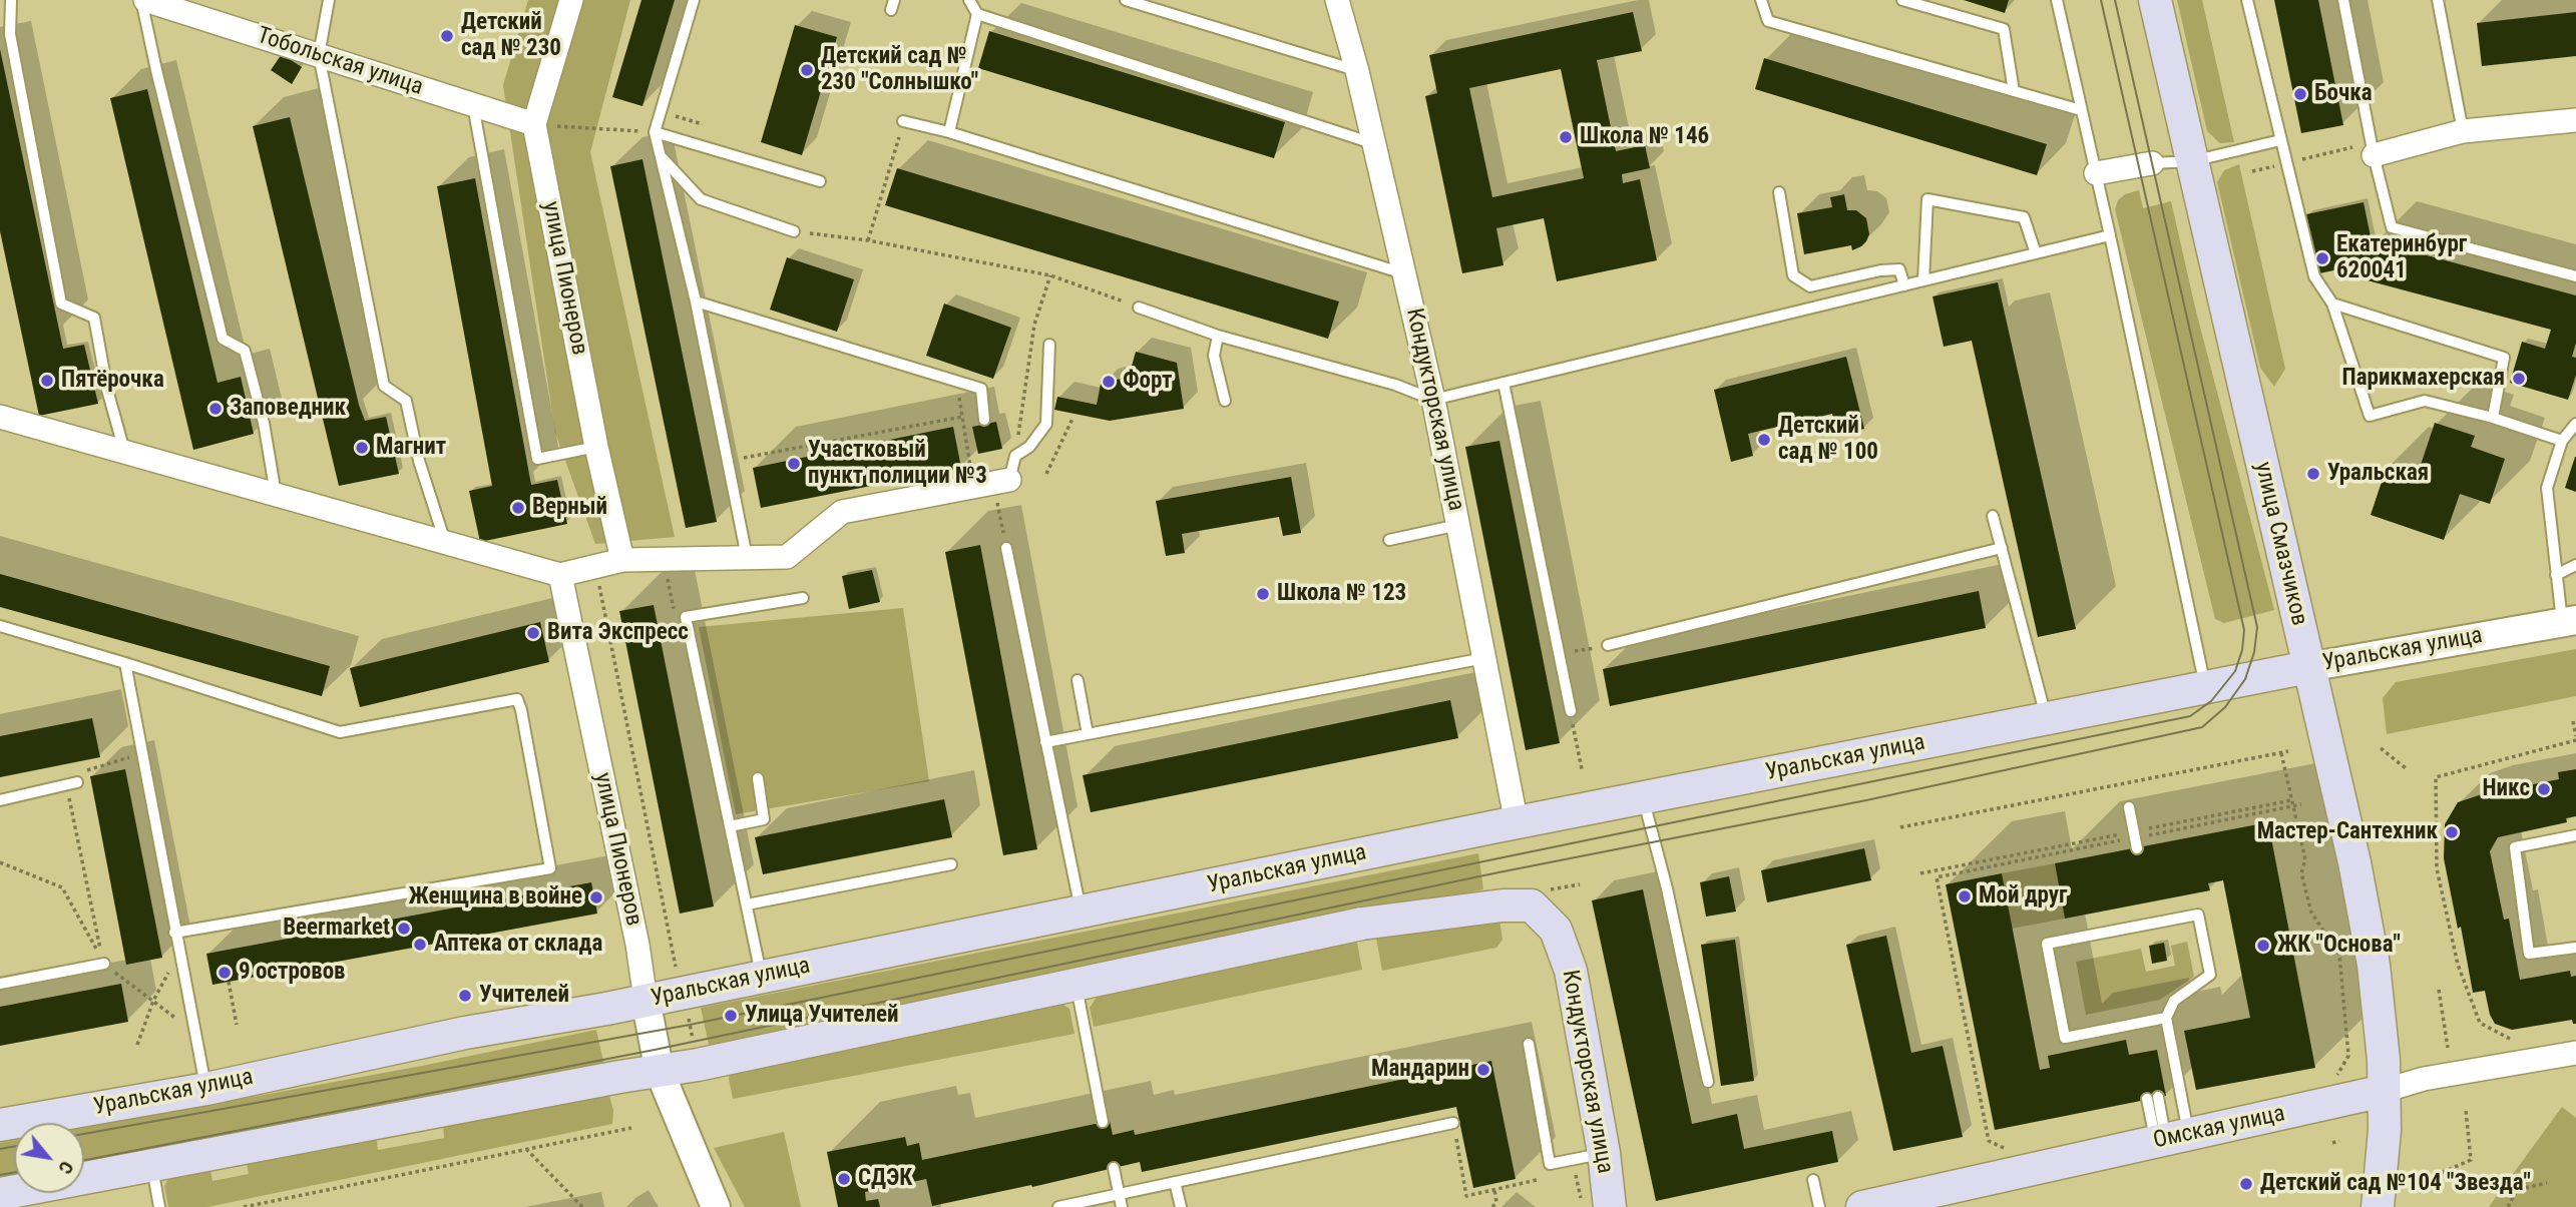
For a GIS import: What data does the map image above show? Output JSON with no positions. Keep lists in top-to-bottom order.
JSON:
{
  "streets": {
    "main road": [
      "Кондукторская улица",
      "улица Смазчиков",
      "Уральская улица",
      "Омская улица"
    ],
    "street": ["Тобольская улица", "улица Пионеров"]
  },
  "crossings": [
    ["Тобольская улица", "улица Пионеров"],
    ["улица Пионеров", "Уральская улица"],
    ["Кондукторская улица", "Уральская улица"],
    ["улица Смазчиков", "Уральская улица"],
    ["улица Смазчиков", "Омская улица"]
  ],
  "places": [
    "Детский сад № 230",
    "Детский сад № 230 \"Солнышко\"",
    "Бочка",
    "Школа № 146",
    "Екатеринбург 620041",
    "Парикмахерская",
    "Пятёрочка",
    "Форт",
    "Заповедник",
    "Детский сад № 100",
    "Магнит",
    "Участковый пункт полиции №3",
    "Уральская",
    "Верный",
    "Школа № 123",
    "Вита Экспресс",
    "Никс",
    "Мастер-Сантехник",
    "Мой друг",
    "Женщина в войне",
    "Beermarket",
    "Аптека от склада",
    "ЖК \"Основа\"",
    "9 островов",
    "Учителей",
    "Улица Учителей",
    "Мандарин",
    "СДЭК",
    "Детский сад №104 \"Звезда\""
  ],
  "north": "bottom right"
}
